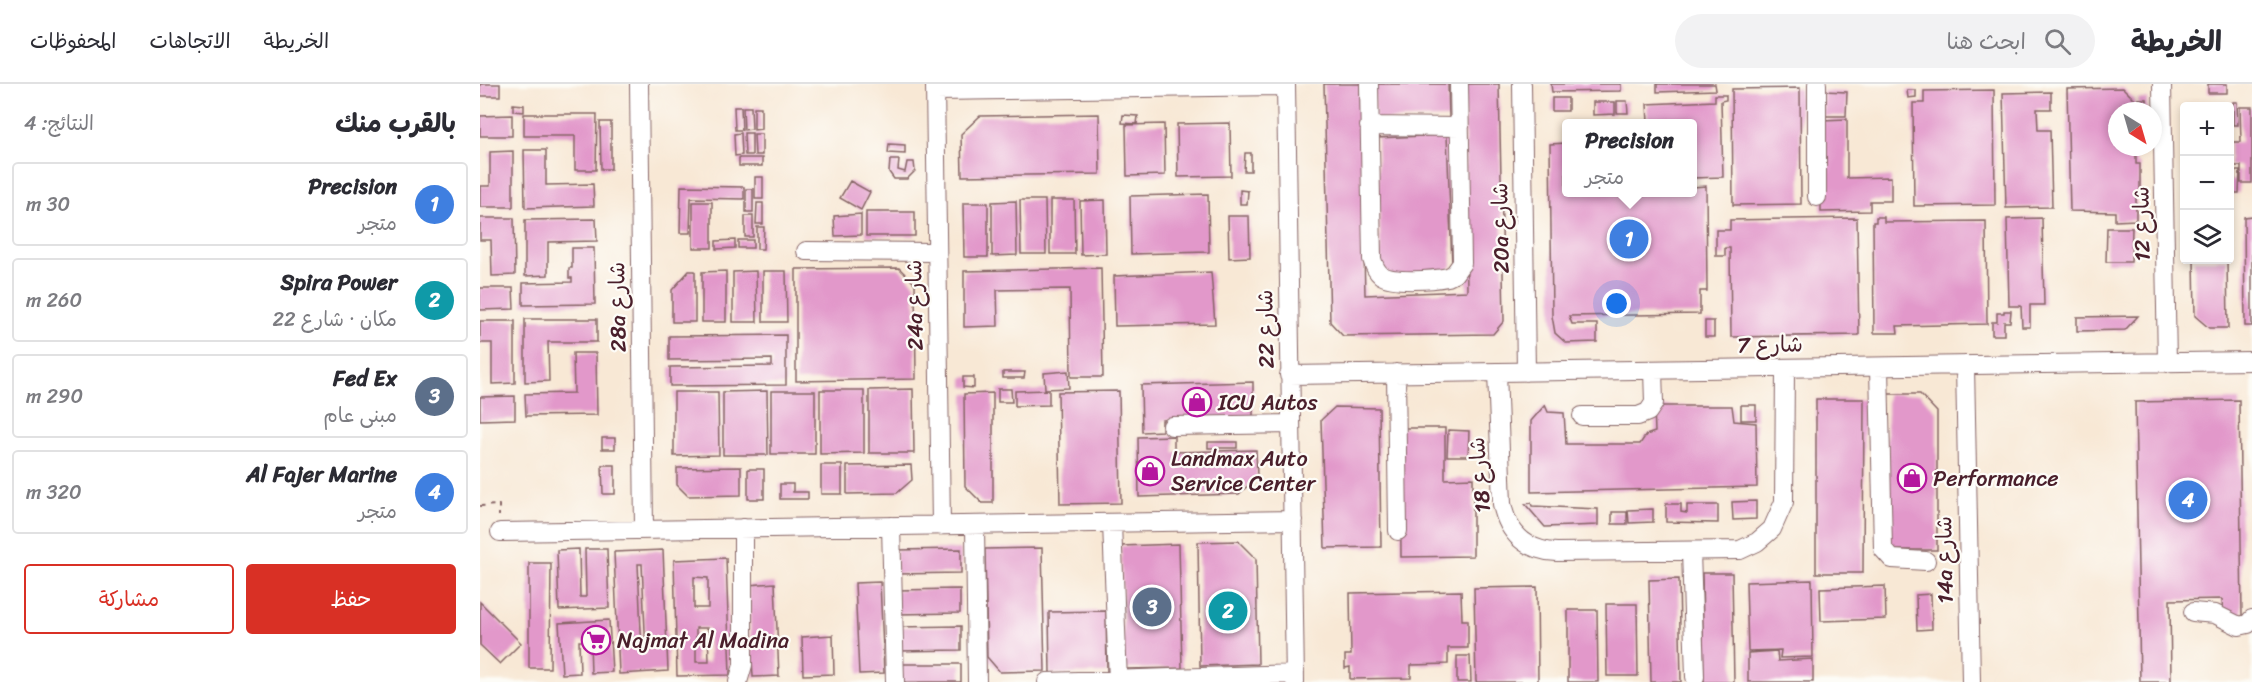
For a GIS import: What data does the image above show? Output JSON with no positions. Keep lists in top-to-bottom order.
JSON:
{
  "streets": {
    "street": [
      "شارع 12",
      "20a شارع",
      "24a شارع",
      "28a شارع",
      "شارع 22",
      "شارع 7",
      "شارع 18",
      "14a شارع"
    ]
  },
  "crossings": [
    ["شارع 12", "شارع 7"],
    ["20a شارع", "شارع 7"],
    ["شارع 22", "شارع 7"],
    ["شارع 7", "شارع 18"],
    ["شارع 7", "14a شارع"]
  ],
  "places": {
    "shop": ["ICU Autos", "Landmax Auto Service Center", "Performance"],
    "supermarket": ["Najmat Al Madina"]
  },
  "north": "bottom right",
  "page": {
    "header": "الخريطة",
    "search": "ابحث هنا",
    "nav": ["الخريطة", "الاتجاهات", "المحفوظات"],
    "heading": ["بالقرب منك", "النتائج: 4"],
    "map_buttons": ["+", "−"],
    "popup": ["Precision", "متجر"],
    "list": [
      {
        "mark": "1",
        "name": "Precision",
        "note": "متجر",
        "value": "30 m"
      },
      {
        "mark": "2",
        "name": "Spira Power",
        "note": "مكان · شارع 22",
        "value": "260 m"
      },
      {
        "mark": "3",
        "name": "Fed Ex",
        "note": "مبنى عام",
        "value": "290 m"
      },
      {
        "mark": "4",
        "name": "Al Fajer Marine",
        "note": "متجر",
        "value": "320 m"
      }
    ],
    "pins": [
      "1",
      "4",
      "3",
      "2"
    ],
    "buttons": ["حفظ", "مشاركة"]
  }
}
